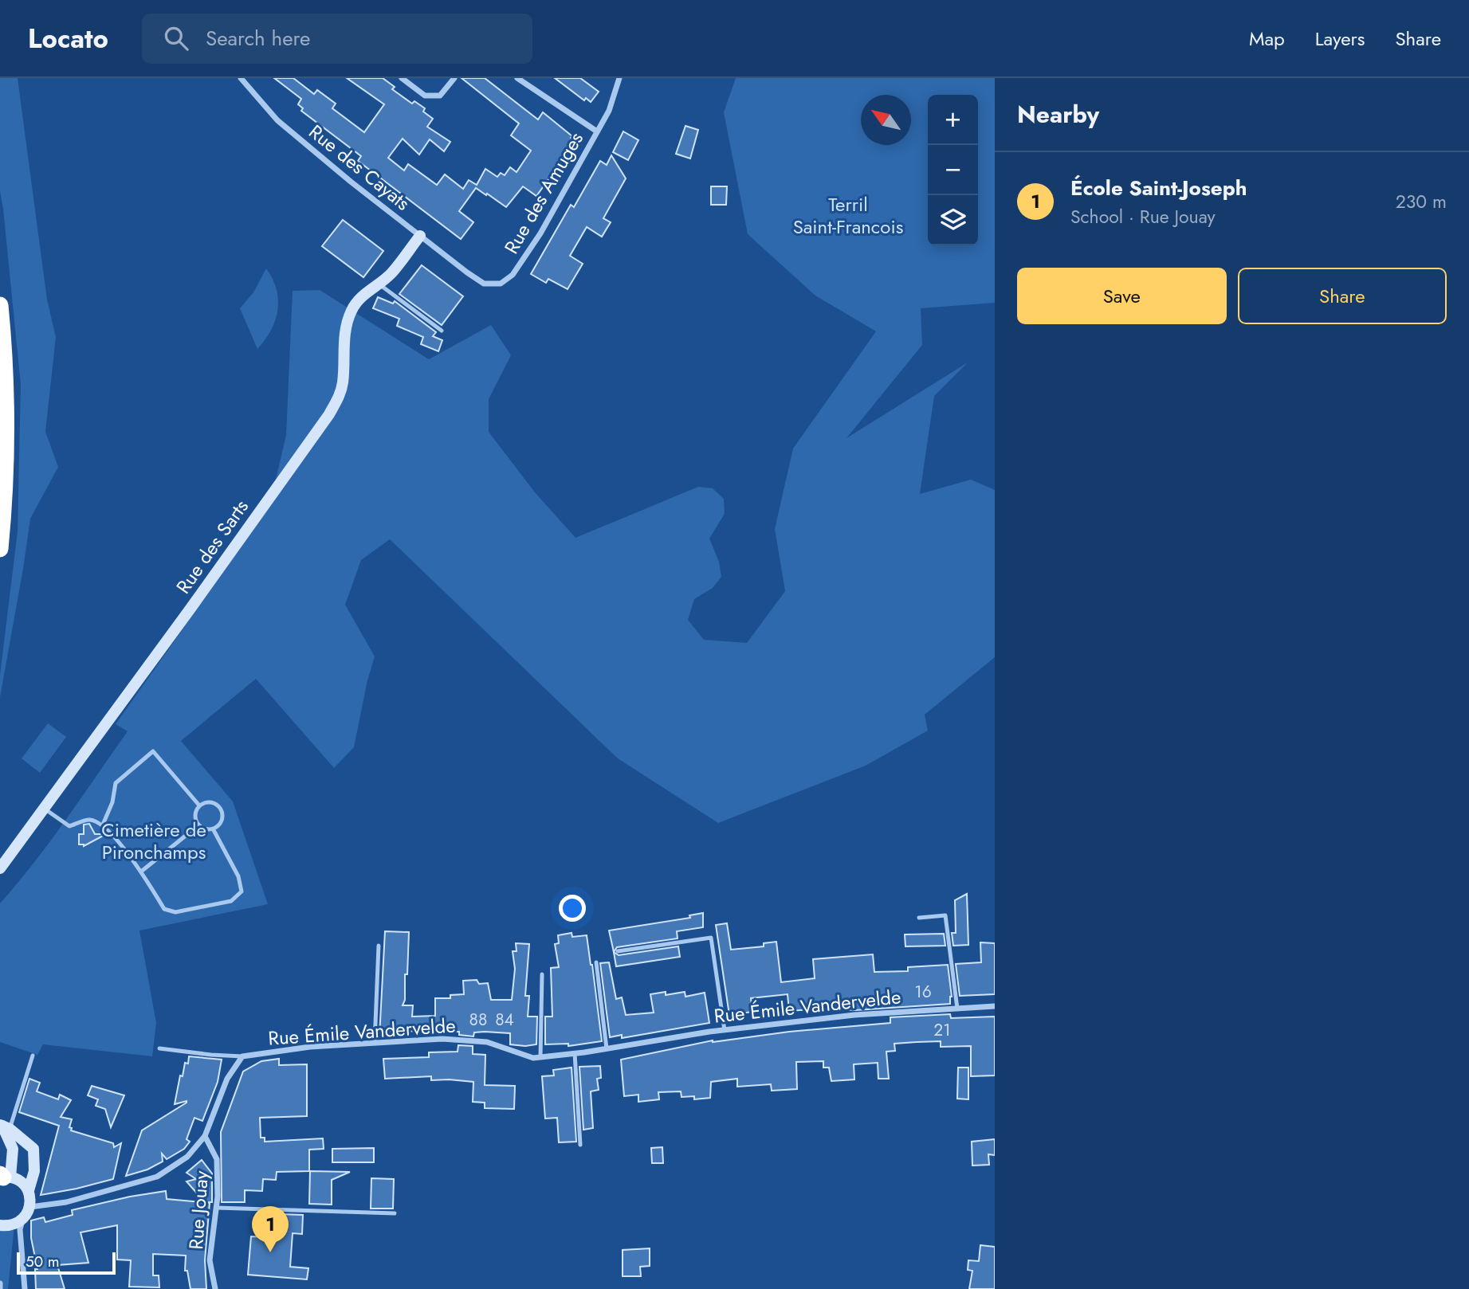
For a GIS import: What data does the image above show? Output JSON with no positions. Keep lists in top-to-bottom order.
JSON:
{
  "streets": {
    "street": [
      "Rue des Cayats",
      "Rue des Amuges",
      "Rue des Sarts",
      "Rue Émile Vandervelde",
      "Rue Jouay"
    ]
  },
  "crossings": [
    ["Rue des Cayats", "Rue des Amuges"],
    ["Rue des Cayats", "Rue des Sarts"],
    ["Rue Émile Vandervelde", "Rue Jouay"]
  ],
  "parks": ["Terril Saint-Francois", "Cimetière de Pironchamps"],
  "house_numbers": [
    "16",
    "88",
    "84",
    "21"
  ],
  "scale_bar": "50 m",
  "north": "top left",
  "page": {
    "header": "Locato",
    "search": "Search here",
    "nav": ["Map", "Layers", "Share"],
    "heading": "Nearby",
    "map_buttons": ["+", "−"],
    "list": [
      {
        "mark": "1",
        "name": "École Saint-Joseph",
        "note": "School · Rue Jouay",
        "value": "230 m"
      }
    ],
    "buttons": ["Save", "Share"],
    "pins": "1",
    "scale": "50 m"
  }
}
